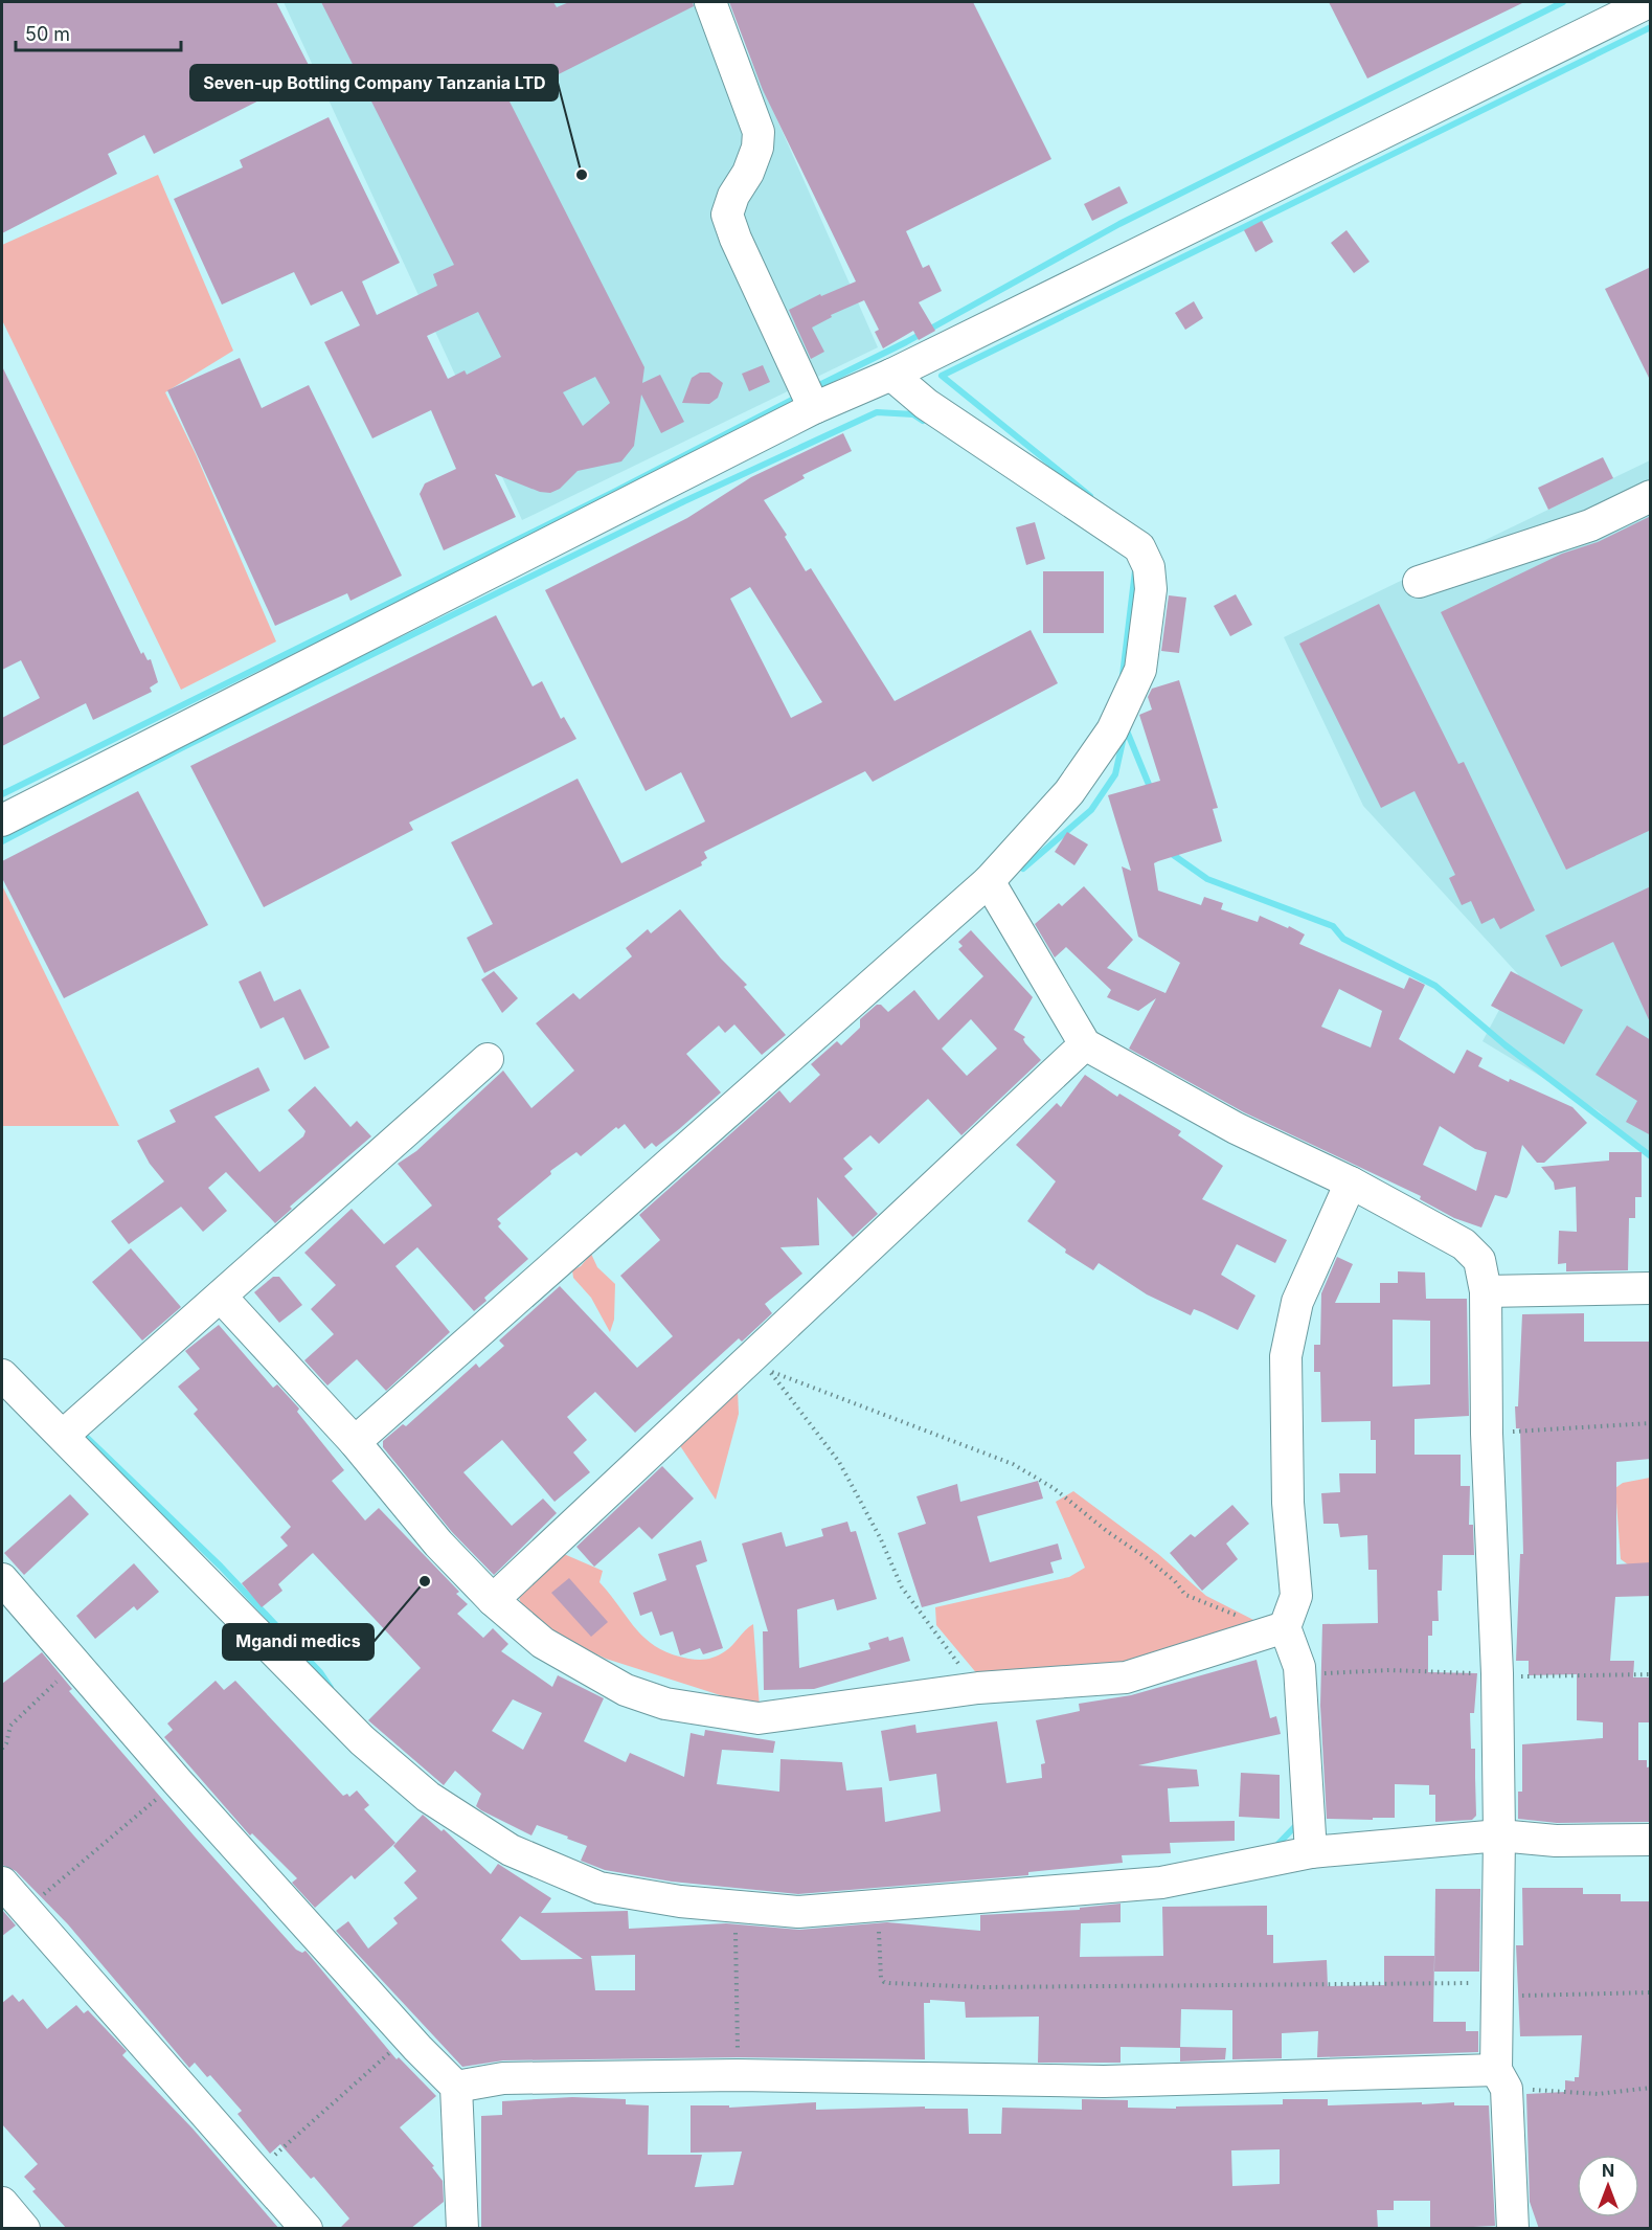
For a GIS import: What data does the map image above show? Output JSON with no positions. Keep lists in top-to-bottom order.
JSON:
{
  "places": ["Seven-up Bottling Company Tanzania LTD", "Mgandi medics"],
  "scale_bar": "50 m",
  "north": "top"
}
